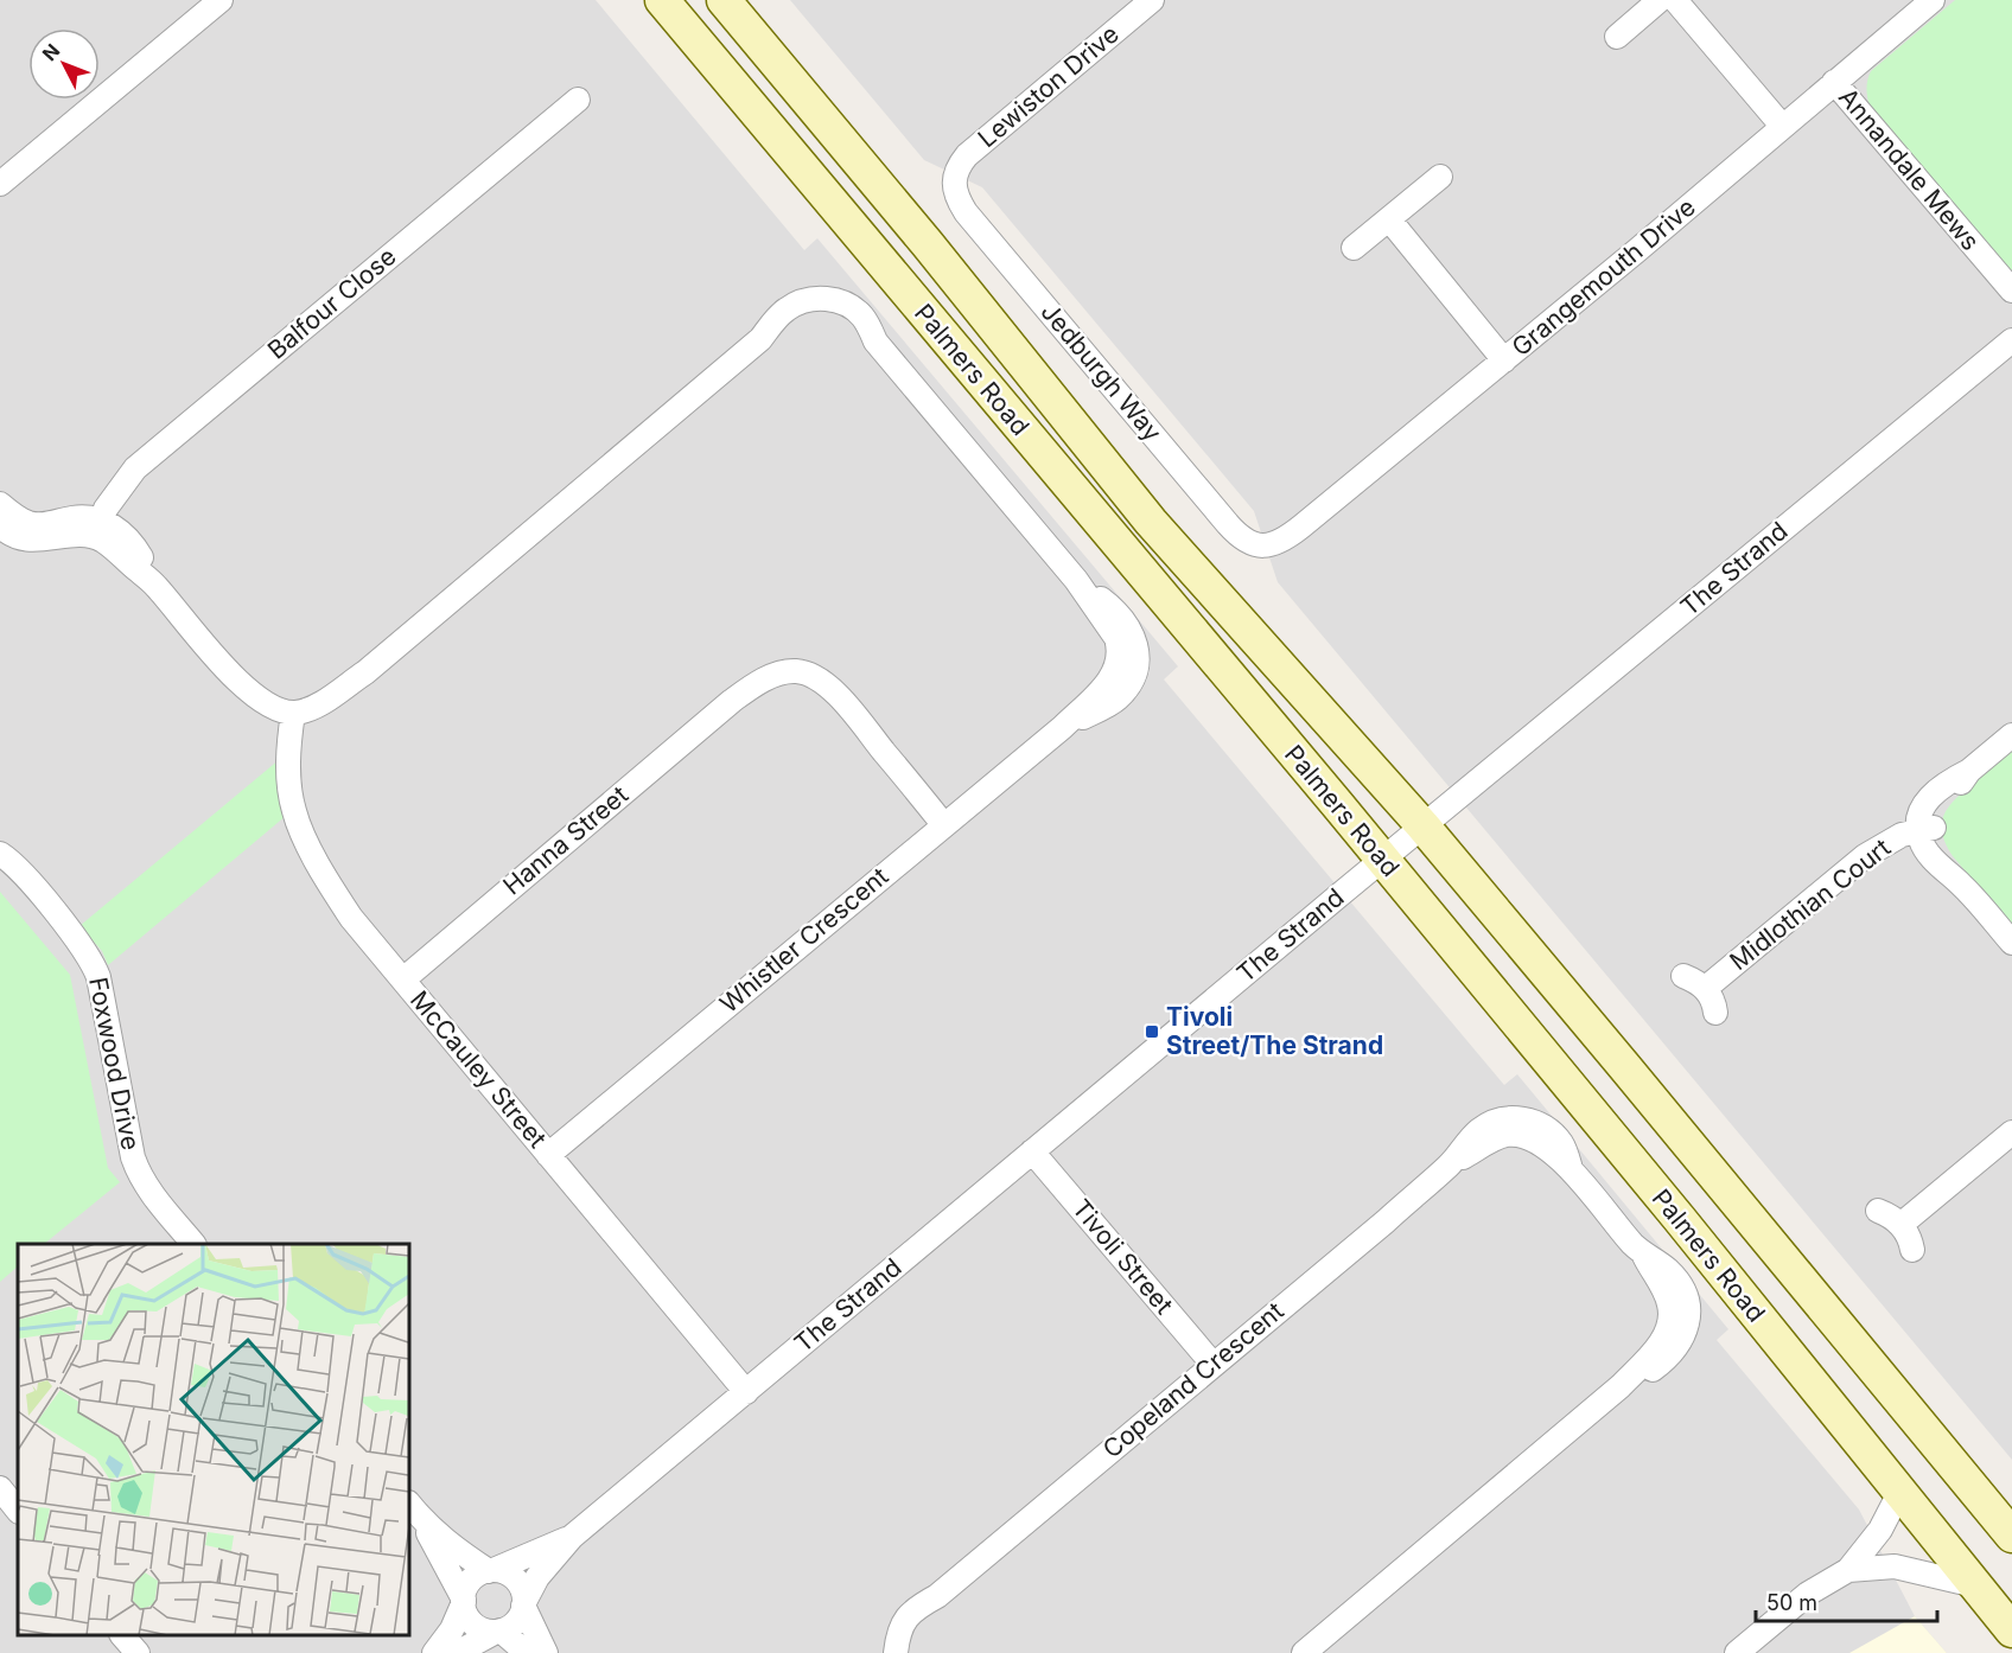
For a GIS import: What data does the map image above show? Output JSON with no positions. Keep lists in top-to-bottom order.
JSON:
{
  "streets": {
    "main road": ["Palmers Road"],
    "street": [
      "Lewiston Drive",
      "Annandale Mews",
      "Grangemouth Drive",
      "Balfour Close",
      "Jedburgh Way",
      "The Strand",
      "Hanna Street",
      "Midlothian Court",
      "Whistler Crescent",
      "Foxwood Drive",
      "McCauley Street",
      "Tivoli Street",
      "Copeland Crescent"
    ]
  },
  "crossings": [
    ["Lewiston Drive", "Jedburgh Way"],
    ["Annandale Mews", "Grangemouth Drive"],
    ["Grangemouth Drive", "Jedburgh Way"],
    ["Palmers Road", "The Strand"],
    ["The Strand", "McCauley Street"],
    ["The Strand", "Tivoli Street"],
    ["Hanna Street", "Whistler Crescent"],
    ["Hanna Street", "McCauley Street"],
    ["Whistler Crescent", "McCauley Street"],
    ["Tivoli Street", "Copeland Crescent"]
  ],
  "places": {
    "transit": ["Tivoli Street/The Strand"]
  },
  "scale_bar": "50 m",
  "north": "top left"
}
